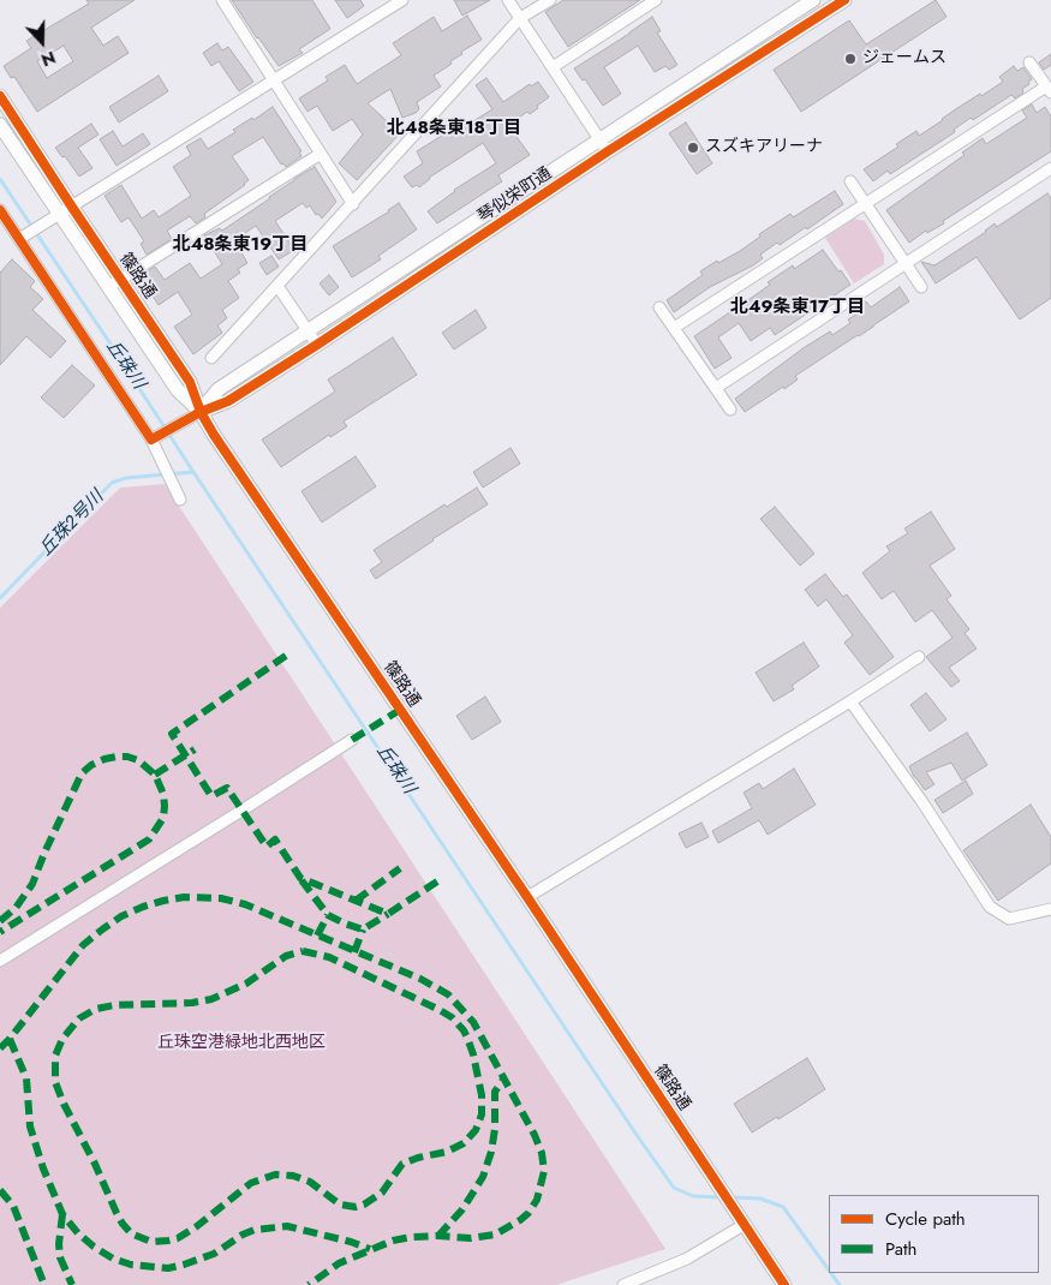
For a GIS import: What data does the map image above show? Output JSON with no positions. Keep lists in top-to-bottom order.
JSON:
{
  "streets": {
    "street": ["琴似栄町通", "篠路通"]
  },
  "crossings": [
    ["琴似栄町通", "篠路通"]
  ],
  "districts": ["北48条東18丁目", "北48条東19丁目", "北49条東17丁目"],
  "water": ["丘珠川", "丘珠２号川"],
  "parks": ["丘珠空港緑地北西地区"],
  "places": ["ジェームス", "スズキアリーナ"],
  "legend": ["Cycle path", "Path"],
  "north": "bottom"
}
